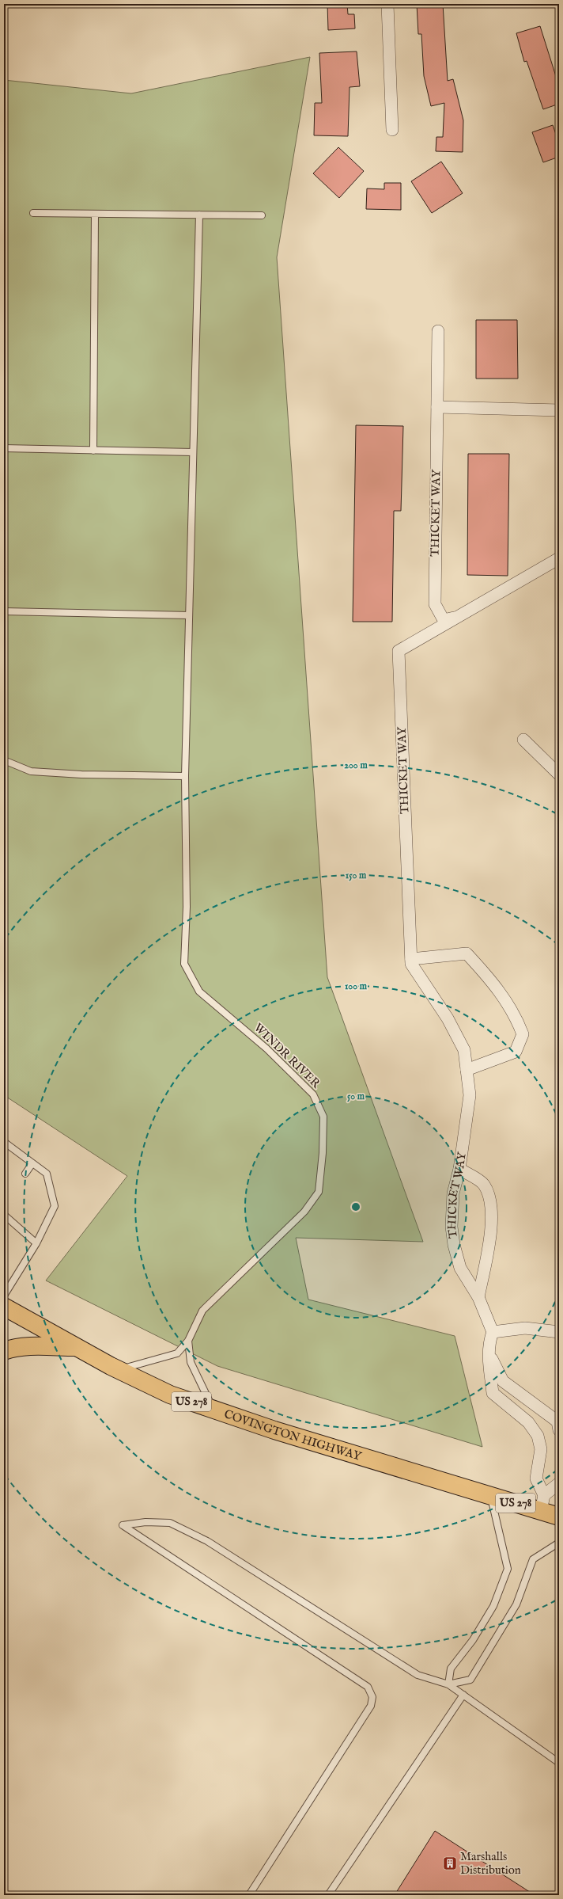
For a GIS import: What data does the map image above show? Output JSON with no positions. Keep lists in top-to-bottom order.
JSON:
{
  "streets": {
    "main road": ["US 278", "COVINGTON HIGHWAY"],
    "street": ["THICKET WAY"],
    "lane": ["WINDR RIVER"]
  },
  "crossings": [
    ["WINDR RIVER", "COVINGTON HIGHWAY"]
  ],
  "places": {
    "building": ["Marshalls Distribution"]
  },
  "rings": [
    "200 m",
    "150 m",
    "100 m",
    "50 m"
  ]
}
